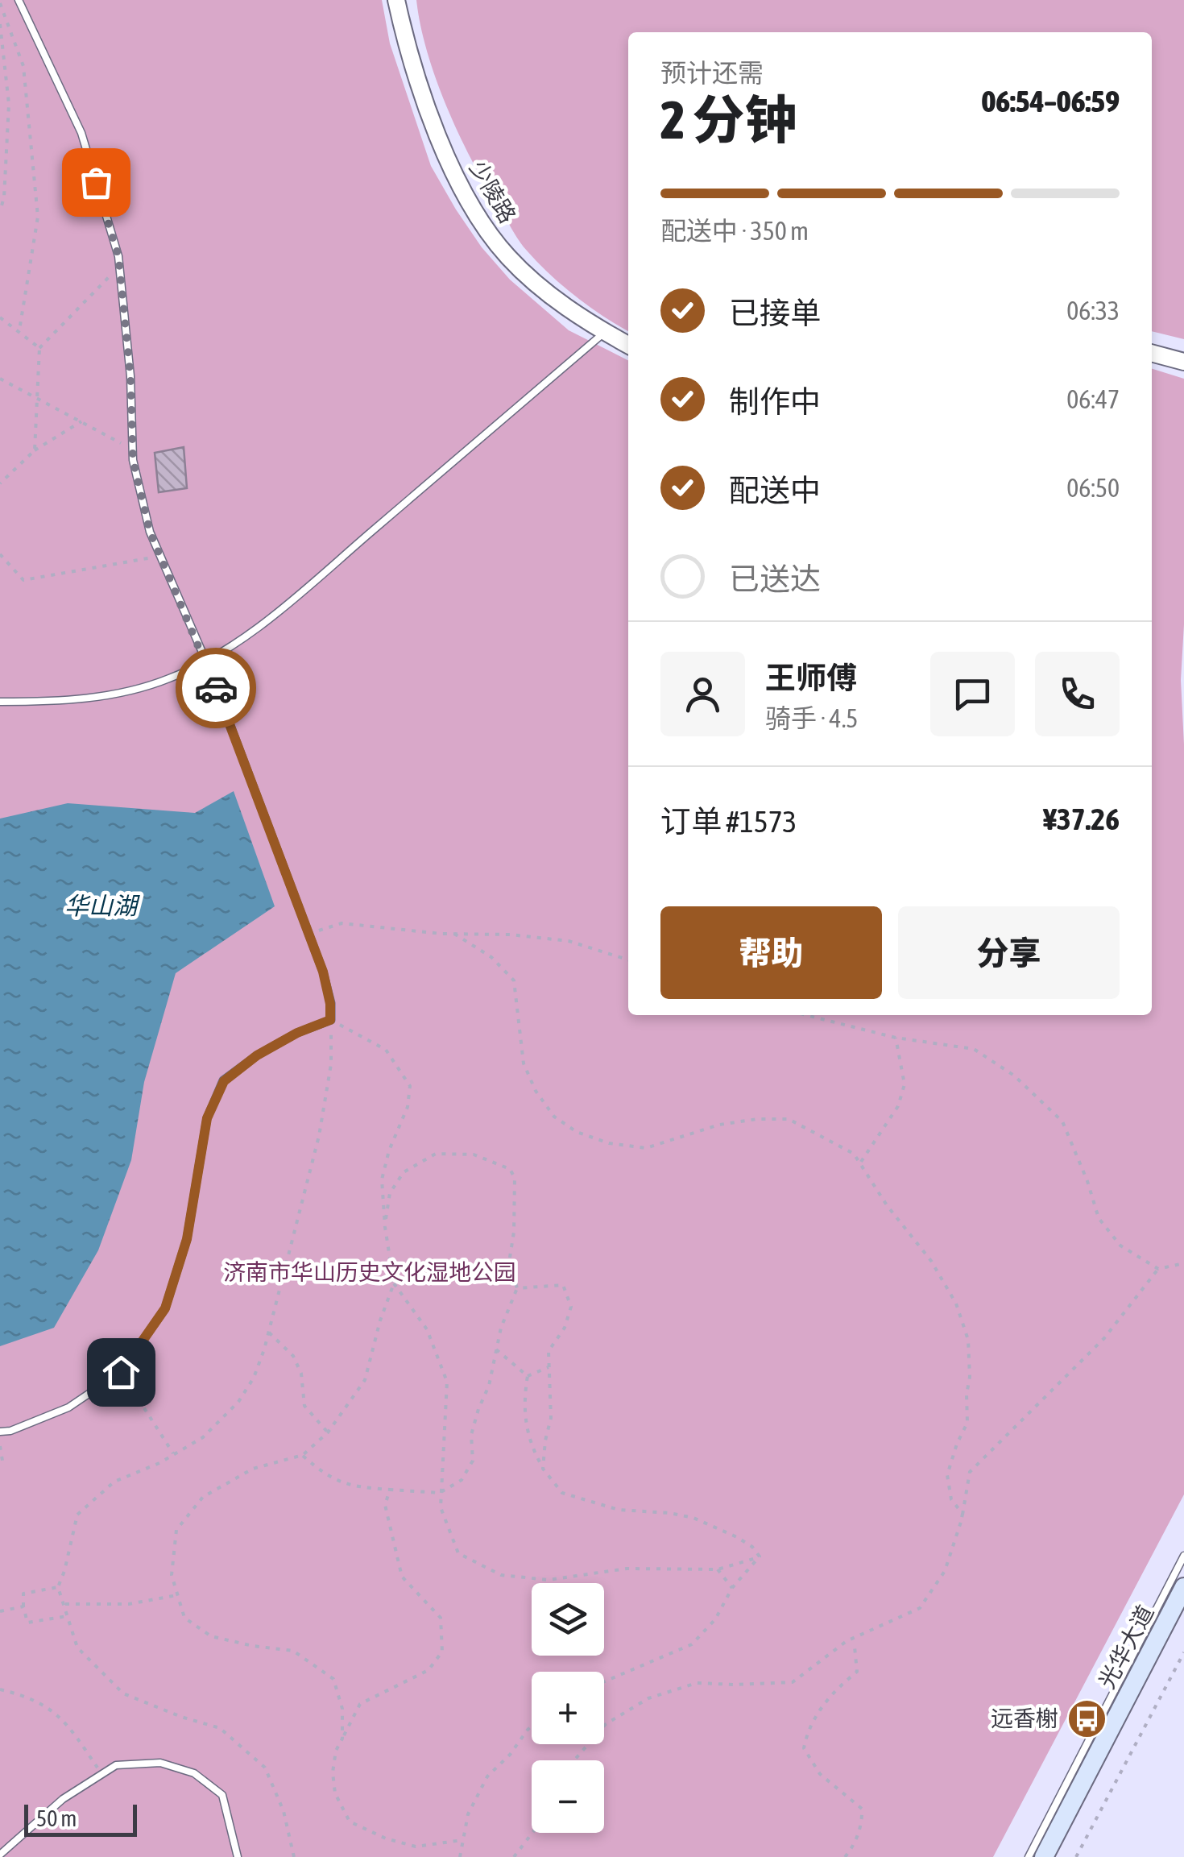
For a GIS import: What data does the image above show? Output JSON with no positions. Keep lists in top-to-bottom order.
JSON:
{
  "streets": {
    "main road": ["光华大道"],
    "street": ["少陵路"]
  },
  "water": ["华山湖"],
  "parks": ["济南市华山历史文化湿地公园"],
  "places": {
    "bus stop": ["远香榭"]
  },
  "scale_bar": "50 m",
  "page": {
    "heading": ["2 分钟", "预计还需", "06:54–06:59"],
    "panel": [
      "王师傅",
      "骑手 · 4.5",
      "订单 #1573",
      "¥37.26"
    ],
    "bar": "配送中 · 350 m",
    "list": [
      ["已接单", "06:33"],
      ["制作中", "06:47"],
      ["配送中", "06:50"],
      "已送达"
    ],
    "buttons": ["帮助", "分享"],
    "map_buttons": ["+", "−"],
    "scale": "50 m"
  }
}
